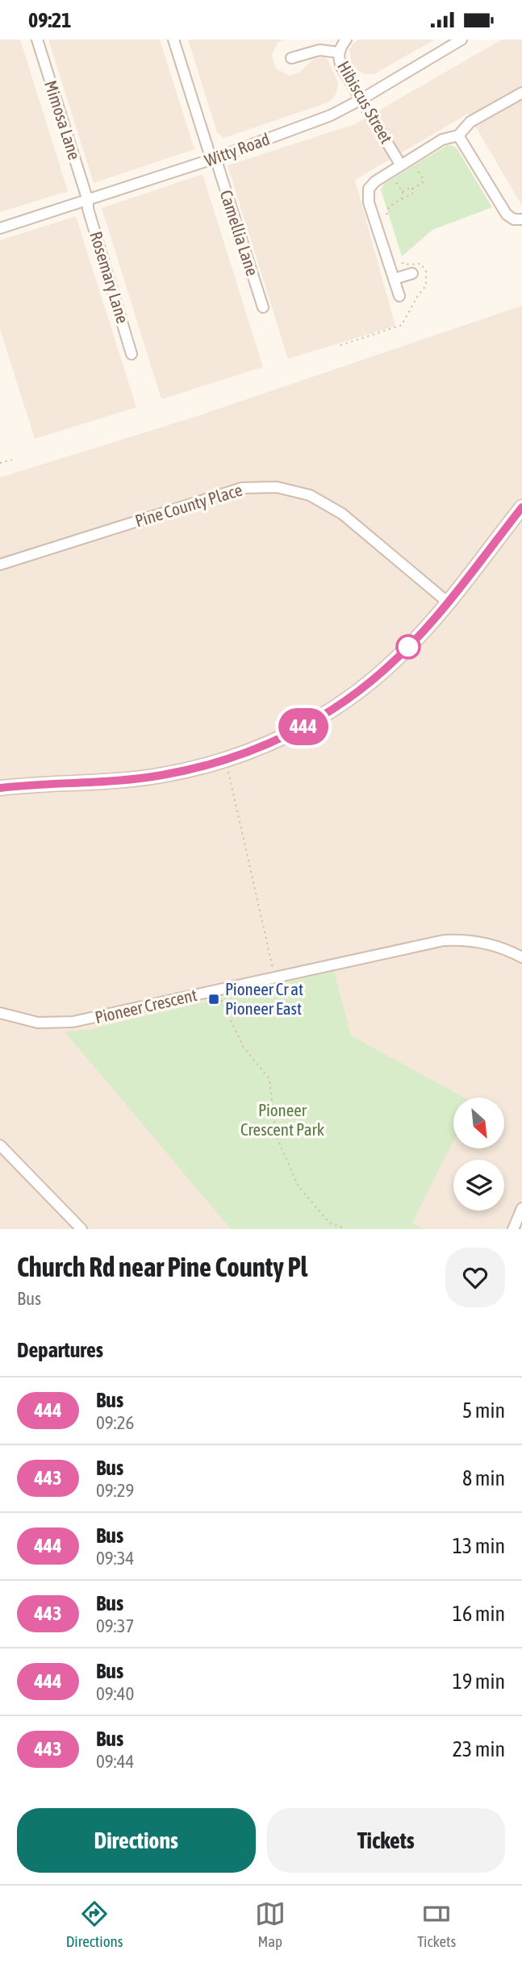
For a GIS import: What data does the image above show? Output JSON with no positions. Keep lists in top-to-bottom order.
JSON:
{
  "streets": {
    "street": [
      "Hibiscus Street",
      "Mimosa Lane",
      "Witty Road",
      "Camellia Lane",
      "Rosemary Lane",
      "Pine County Place",
      "Pioneer Crescent"
    ]
  },
  "crossings": [
    ["Hibiscus Street", "Witty Road"],
    ["Mimosa Lane", "Witty Road"],
    ["Mimosa Lane", "Rosemary Lane"],
    ["Witty Road", "Camellia Lane"],
    ["Witty Road", "Rosemary Lane"]
  ],
  "parks": ["Pioneer Crescent Park"],
  "places": {
    "transit": ["Pioneer Cr at Pioneer East"]
  },
  "lines": ["bus line 444"],
  "north": "bottom right",
  "page": {
    "status": "09:21",
    "on_map": "444",
    "heading": [
      ["Church Rd near Pine County Pl", "Bus"],
      "Departures"
    ],
    "list": [
      {
        "mark": "444",
        "name": "Bus",
        "note": "09:26",
        "value": "5 min"
      },
      {
        "mark": "443",
        "name": "Bus",
        "note": "09:29",
        "value": "8 min"
      },
      {
        "mark": "444",
        "name": "Bus",
        "note": "09:34",
        "value": "13 min"
      },
      {
        "mark": "443",
        "name": "Bus",
        "note": "09:37",
        "value": "16 min"
      },
      {
        "mark": "444",
        "name": "Bus",
        "note": "09:40",
        "value": "19 min"
      },
      {
        "mark": "443",
        "name": "Bus",
        "note": "09:44",
        "value": "23 min"
      }
    ],
    "buttons": ["Directions", "Tickets"],
    "tabs": ["Directions", "Map", "Tickets"]
  }
}
